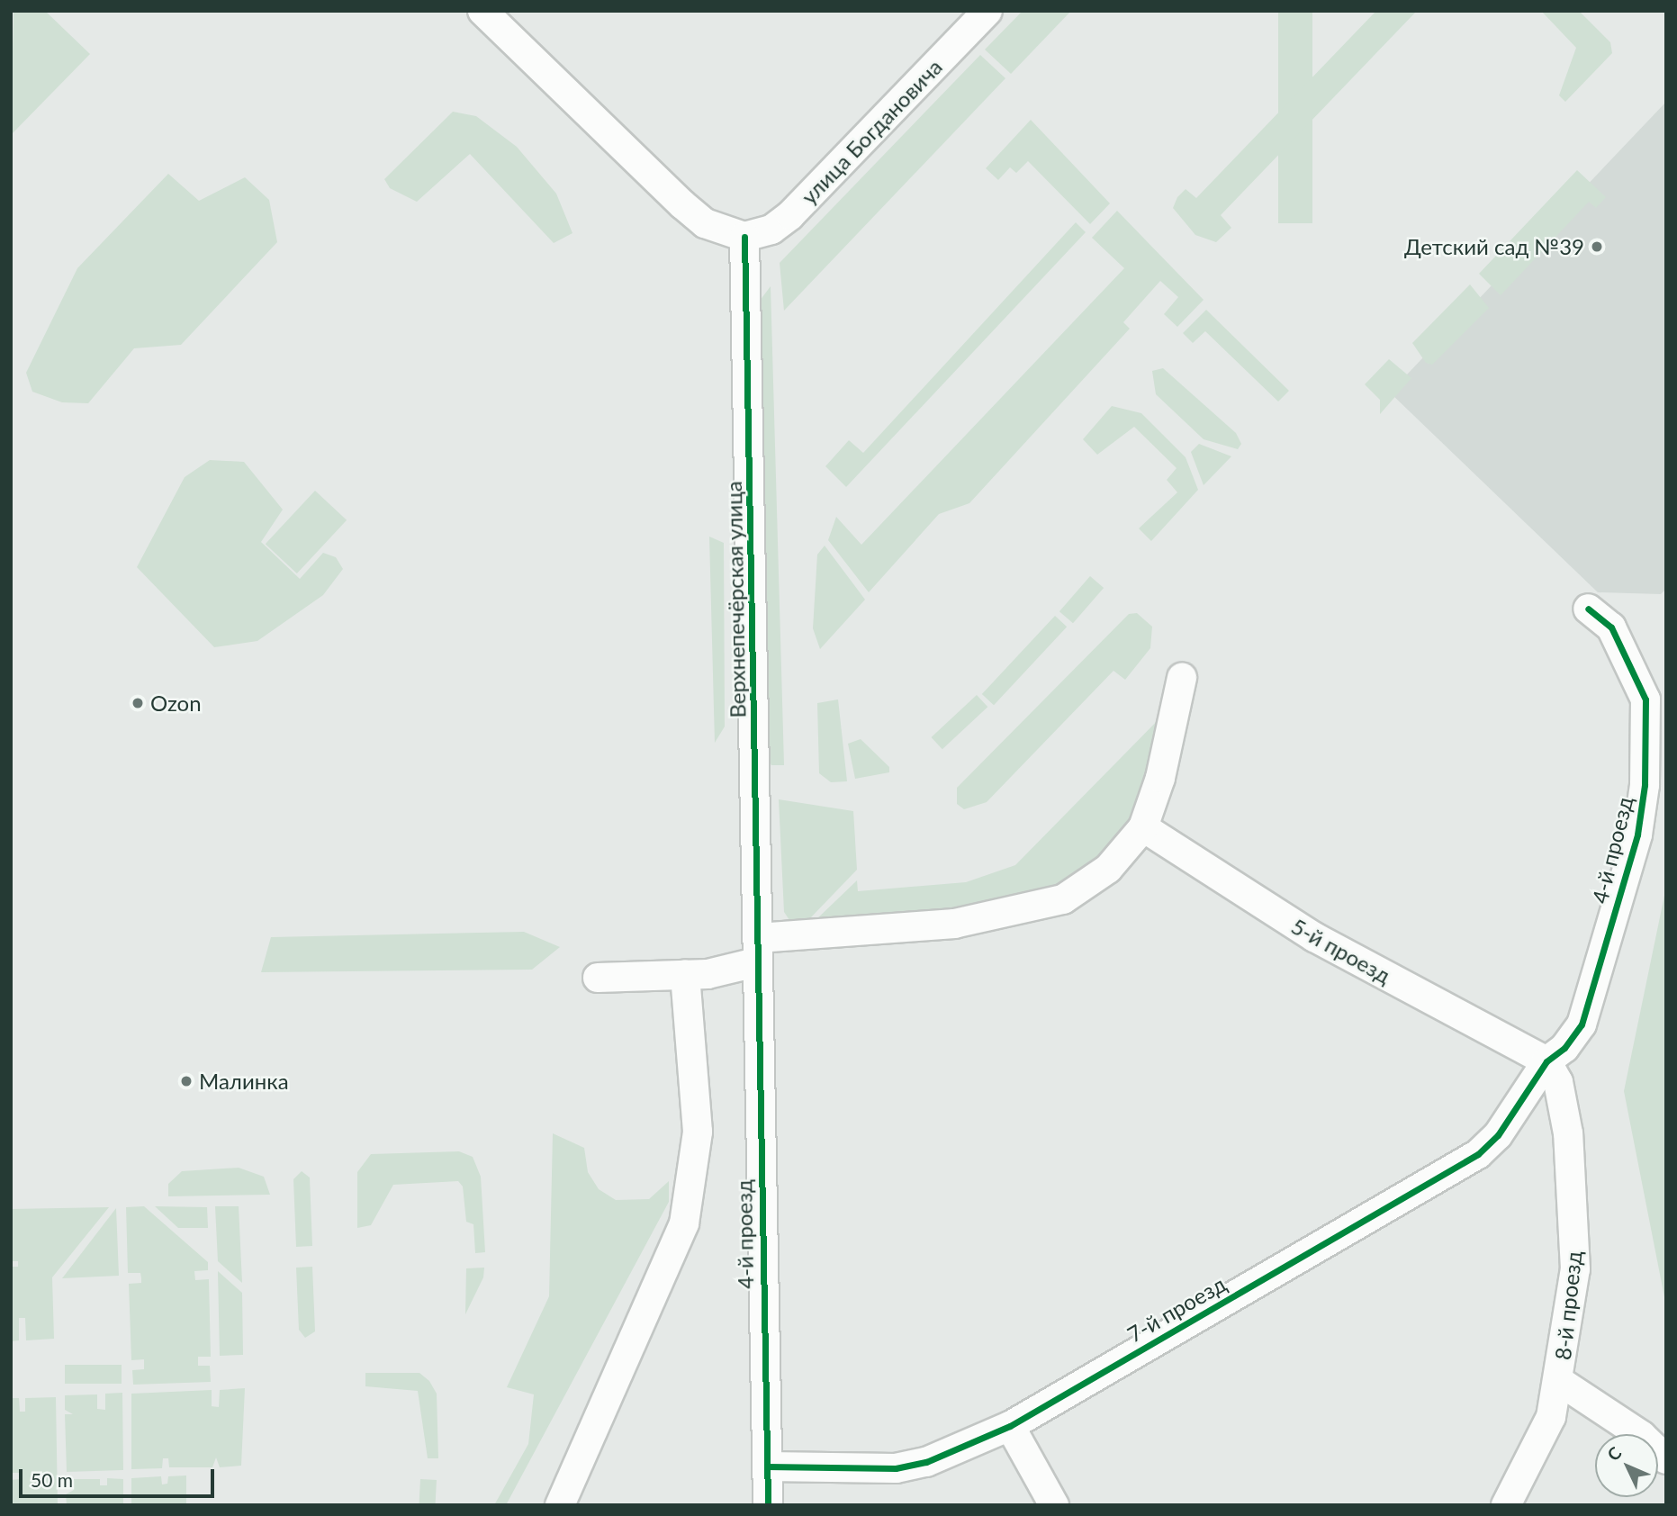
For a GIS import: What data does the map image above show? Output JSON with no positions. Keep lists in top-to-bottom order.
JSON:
{
  "streets": {
    "street": [
      "улица Богдановича",
      "Верхнепечёрская улица",
      "4-й проезд",
      "5-й проезд",
      "8-й проезд",
      "7-й проезд"
    ]
  },
  "crossings": [
    ["улица Богдановича", "Верхнепечёрская улица"],
    ["Верхнепечёрская улица", "4-й проезд"],
    ["4-й проезд", "5-й проезд"],
    ["4-й проезд", "8-й проезд"],
    ["4-й проезд", "7-й проезд"],
    ["5-й проезд", "8-й проезд"],
    ["5-й проезд", "7-й проезд"],
    ["8-й проезд", "7-й проезд"]
  ],
  "places": ["Детский сад №39", "Ozon", "Малинка"],
  "scale_bar": "50 m",
  "north": "top left"
}
